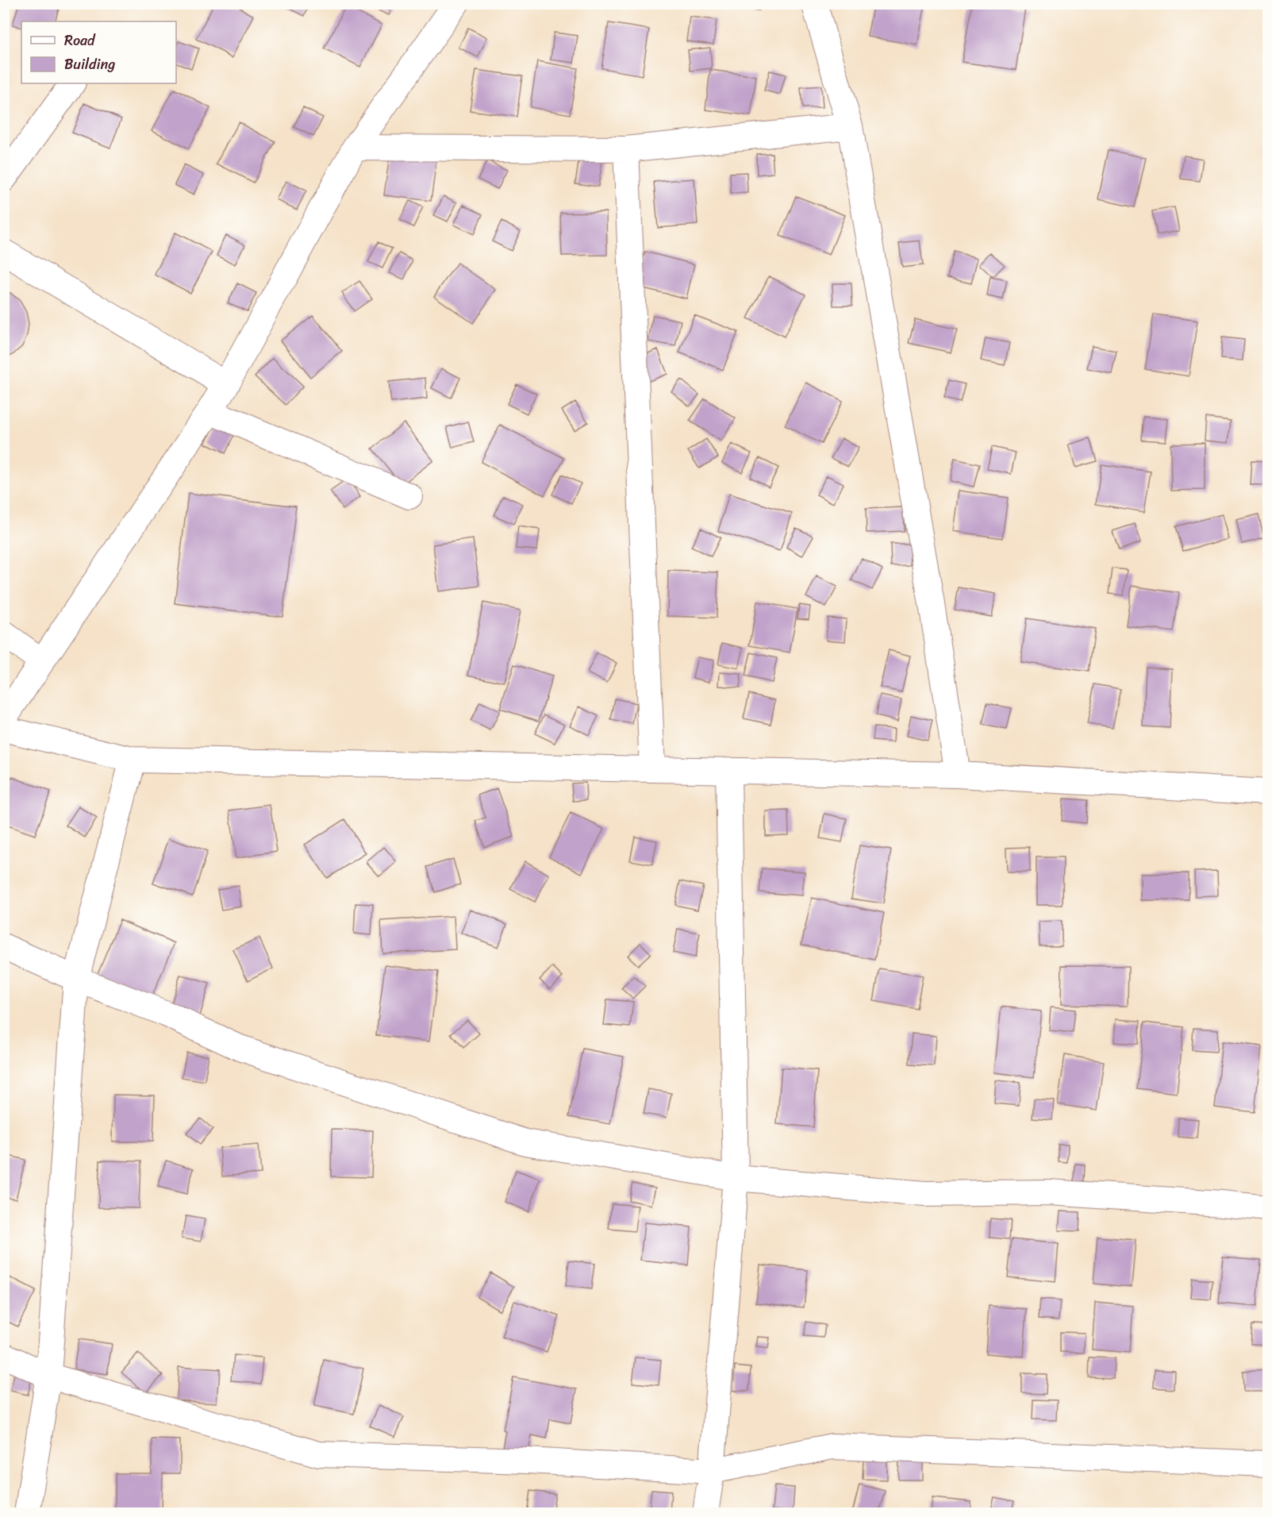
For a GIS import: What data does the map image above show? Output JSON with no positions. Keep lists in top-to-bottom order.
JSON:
{
  "legend": ["Road", "Building"]
}
